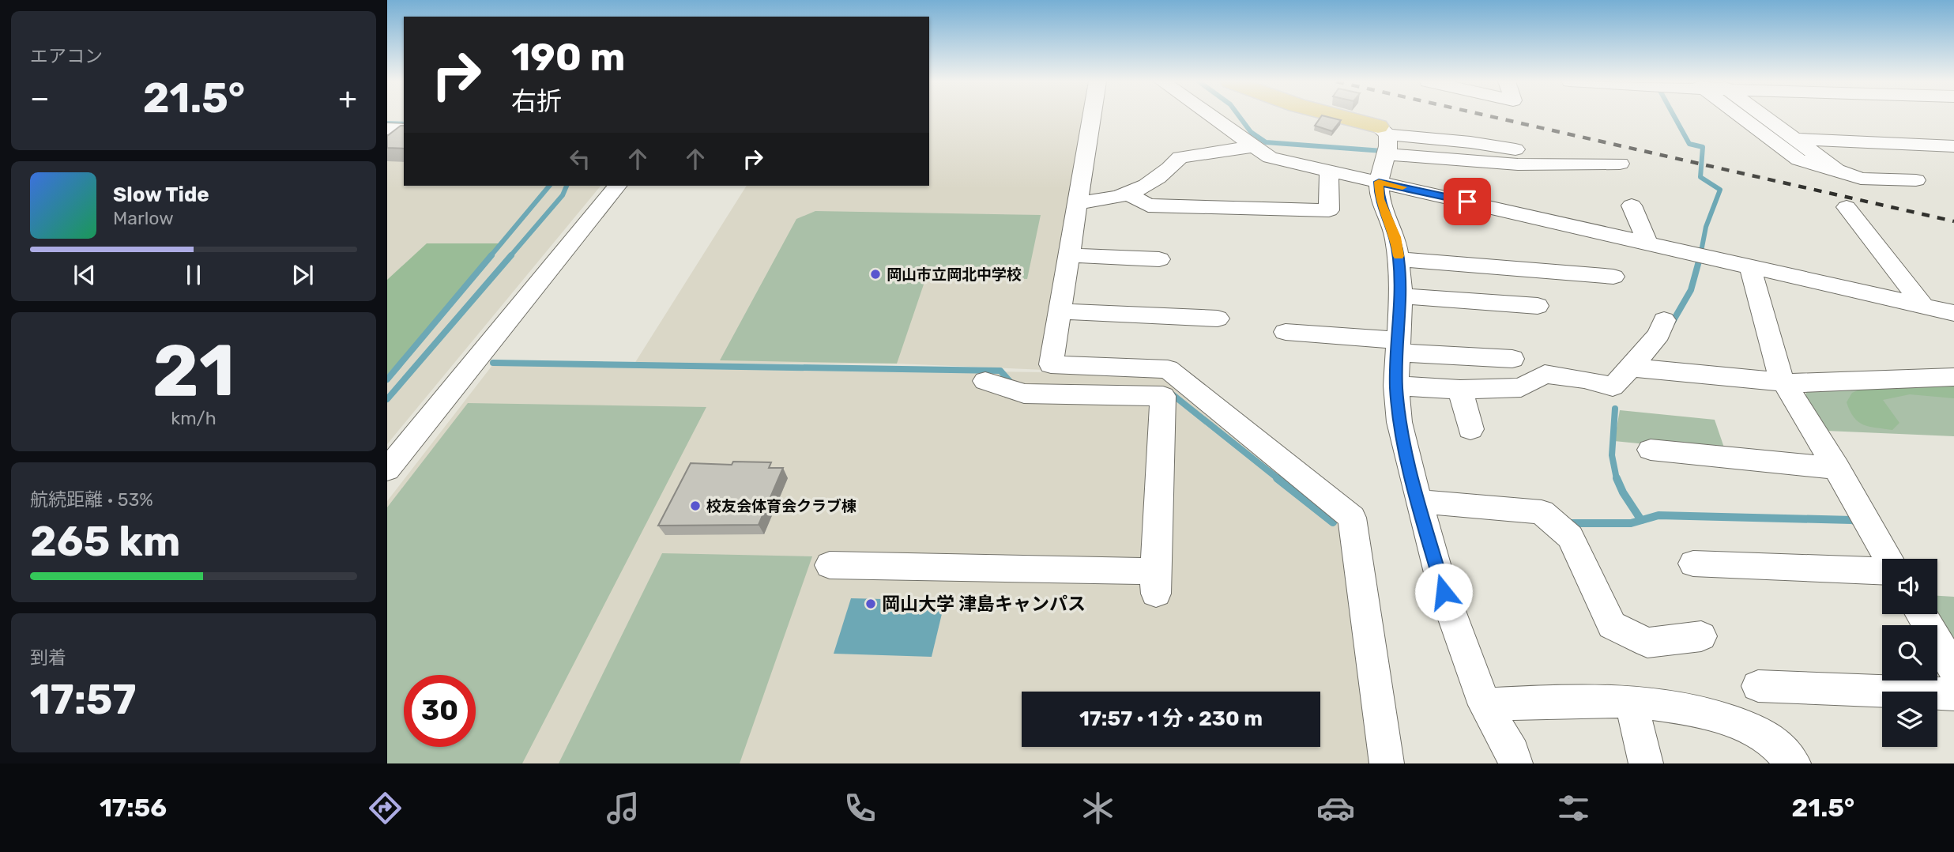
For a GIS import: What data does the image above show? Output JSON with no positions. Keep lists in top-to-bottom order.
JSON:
{
  "places": ["岡山市立岡北中学校", "校友会体育会クラブ棟", "岡山大学 津島キャンパス"],
  "page": {
    "tile": [
      "エアコン",
      ["21", "km/h"],
      ["航続距離 · 53%", "265 km"],
      ["到着", "17:57"]
    ],
    "turn": ["190 m", "右折"],
    "heat": ["−", "21.5°", "+"],
    "song": ["Slow Tide", "Marlow"],
    "limit": "30",
    "trip": "17:57 · 1 分 · 230 m",
    "tabs": ["17:56", "21.5°"]
  }
}
